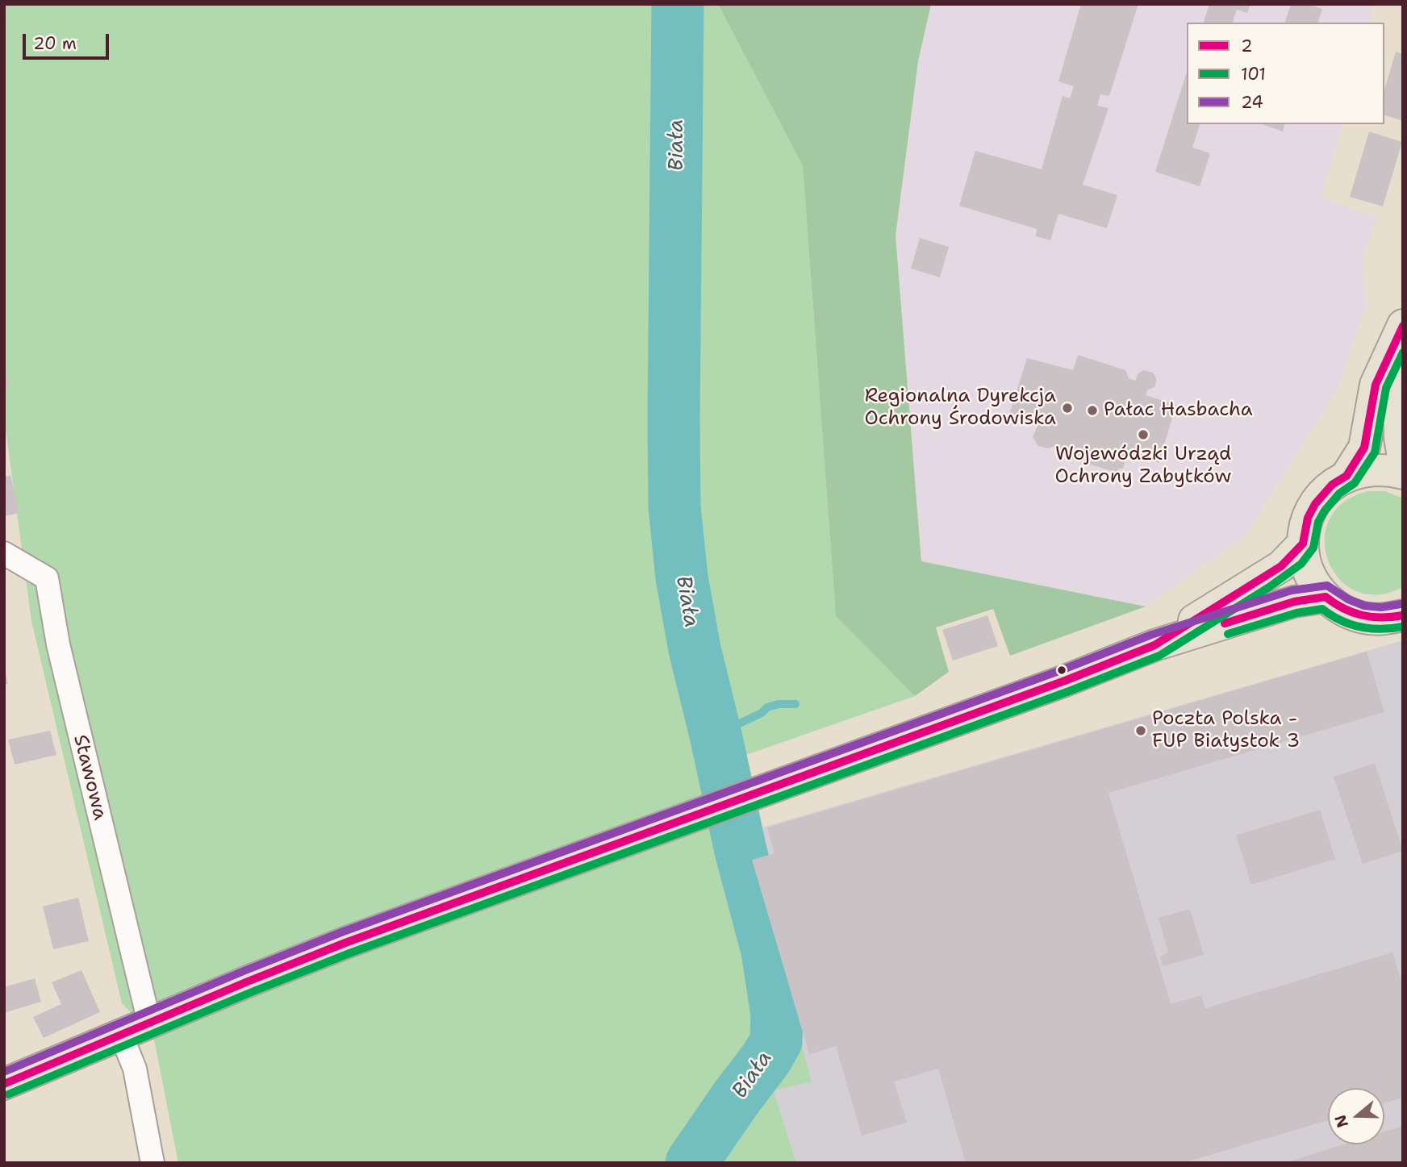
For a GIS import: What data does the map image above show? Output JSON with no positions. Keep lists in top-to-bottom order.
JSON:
{
  "streets": {
    "street": ["Stawowa"]
  },
  "water": ["Biała"],
  "places": [
    "Regionalna Dyrekcja Ochrony Środowiska",
    "Pałac Hasbacha",
    "Wojewódzki Urząd Ochrony Zabytków",
    "Poczta Polska - FUP Białystok 3"
  ],
  "lines": ["transit line 2", "transit line 101", "transit line 24"],
  "legend": ["2", "101", "24"],
  "scale_bar": "20 m",
  "north": "left"
}
